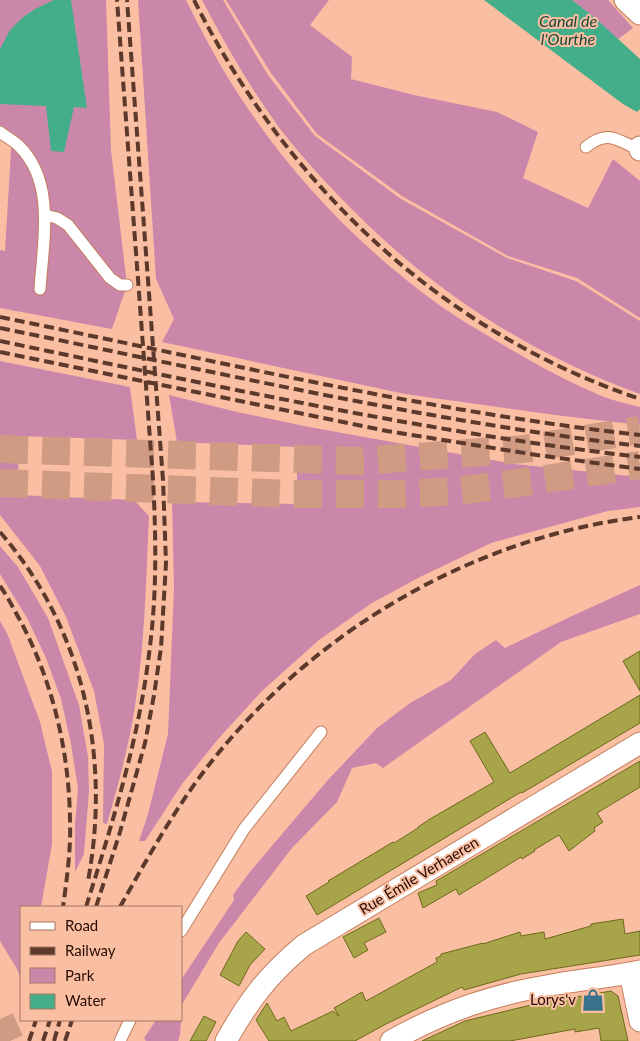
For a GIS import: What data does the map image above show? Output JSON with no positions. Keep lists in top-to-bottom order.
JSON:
{
  "streets": {
    "street": ["Rue Émile Verhaeren"]
  },
  "water": ["Canal de l'Ourthe"],
  "places": {
    "shop": ["Lorys'v"]
  },
  "legend": [
    "Road",
    "Railway",
    "Park",
    "Water"
  ]
}
